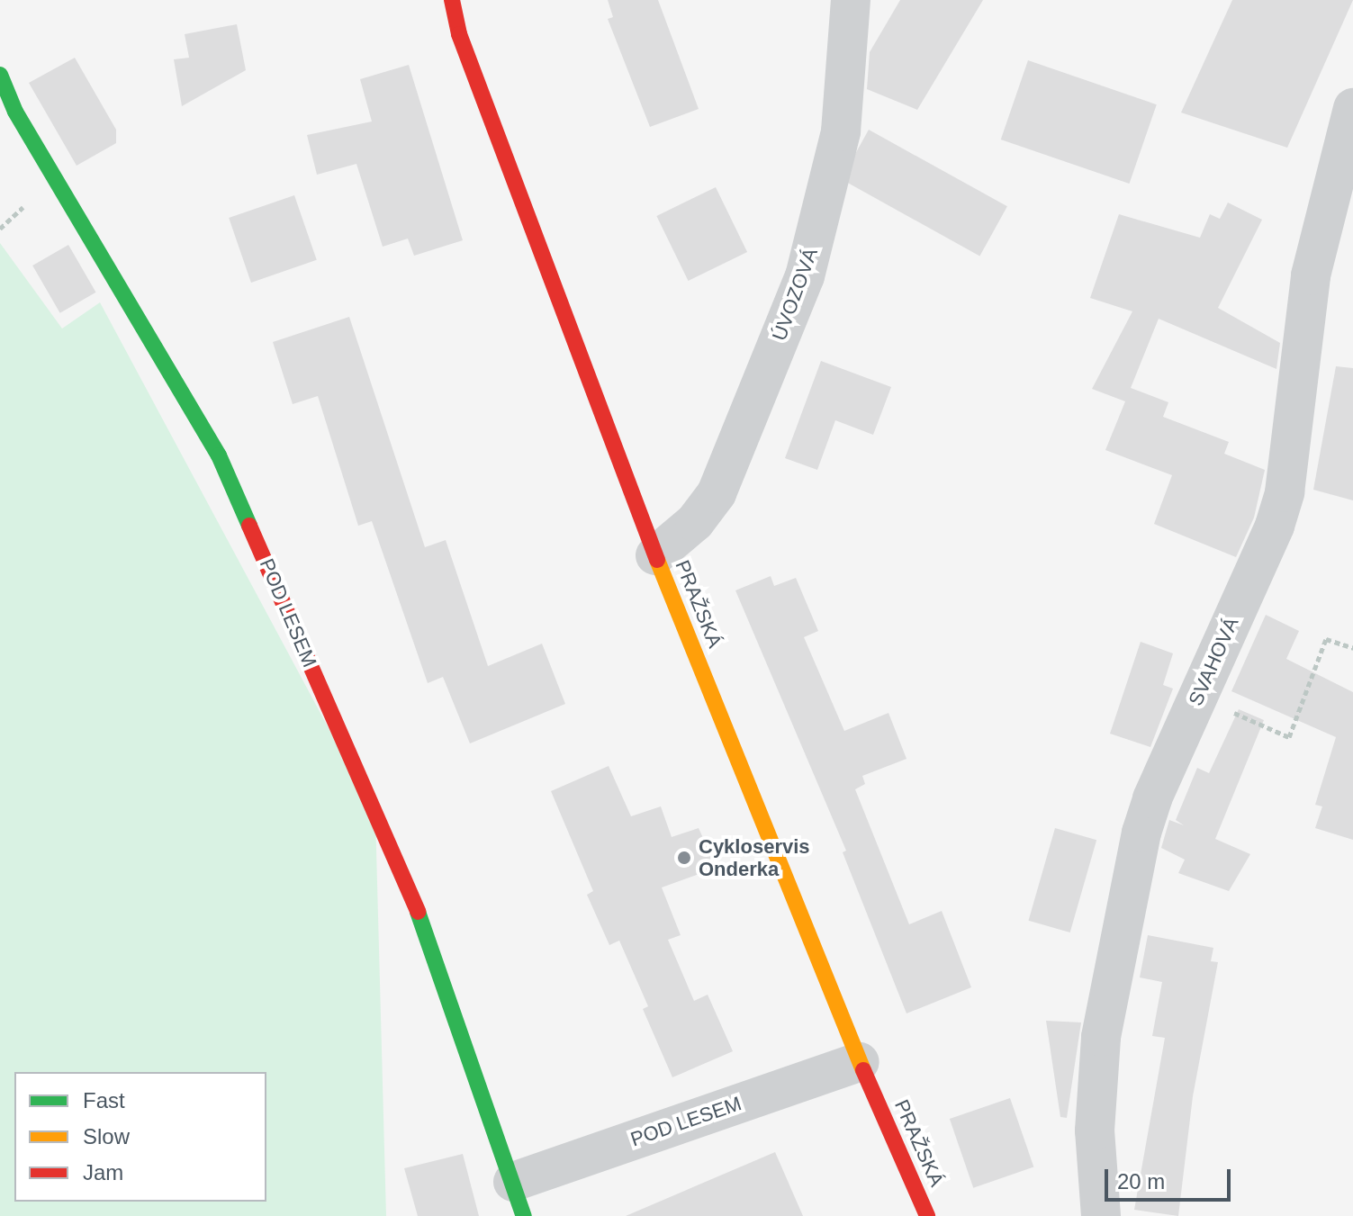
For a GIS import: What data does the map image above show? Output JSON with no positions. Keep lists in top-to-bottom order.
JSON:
{
  "streets": {
    "main road": ["PRAŽSKÁ", "POD LESEM"],
    "street": ["ÚVOZOVÁ", "SVAHOVÁ"]
  },
  "crossings": [
    ["ÚVOZOVÁ", "PRAŽSKÁ"],
    ["PRAŽSKÁ", "POD LESEM"]
  ],
  "places": ["Cykloservis Onderka"],
  "legend": ["Fast", "Slow", "Jam"],
  "scale_bar": "20 m"
}
